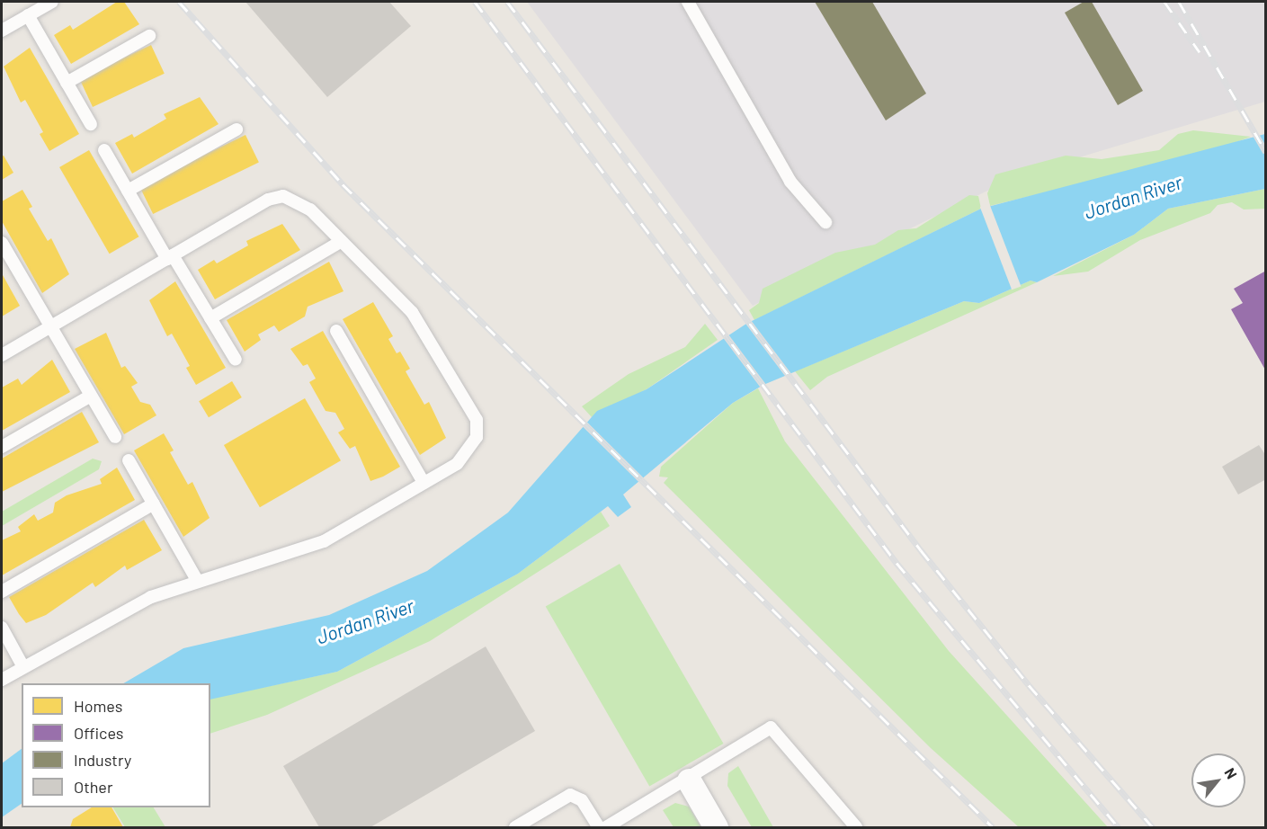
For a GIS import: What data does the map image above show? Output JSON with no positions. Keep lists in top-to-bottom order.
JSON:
{
  "water": ["Jordan River"],
  "legend": [
    "Homes",
    "Offices",
    "Industry",
    "Other"
  ],
  "north": "top right"
}
